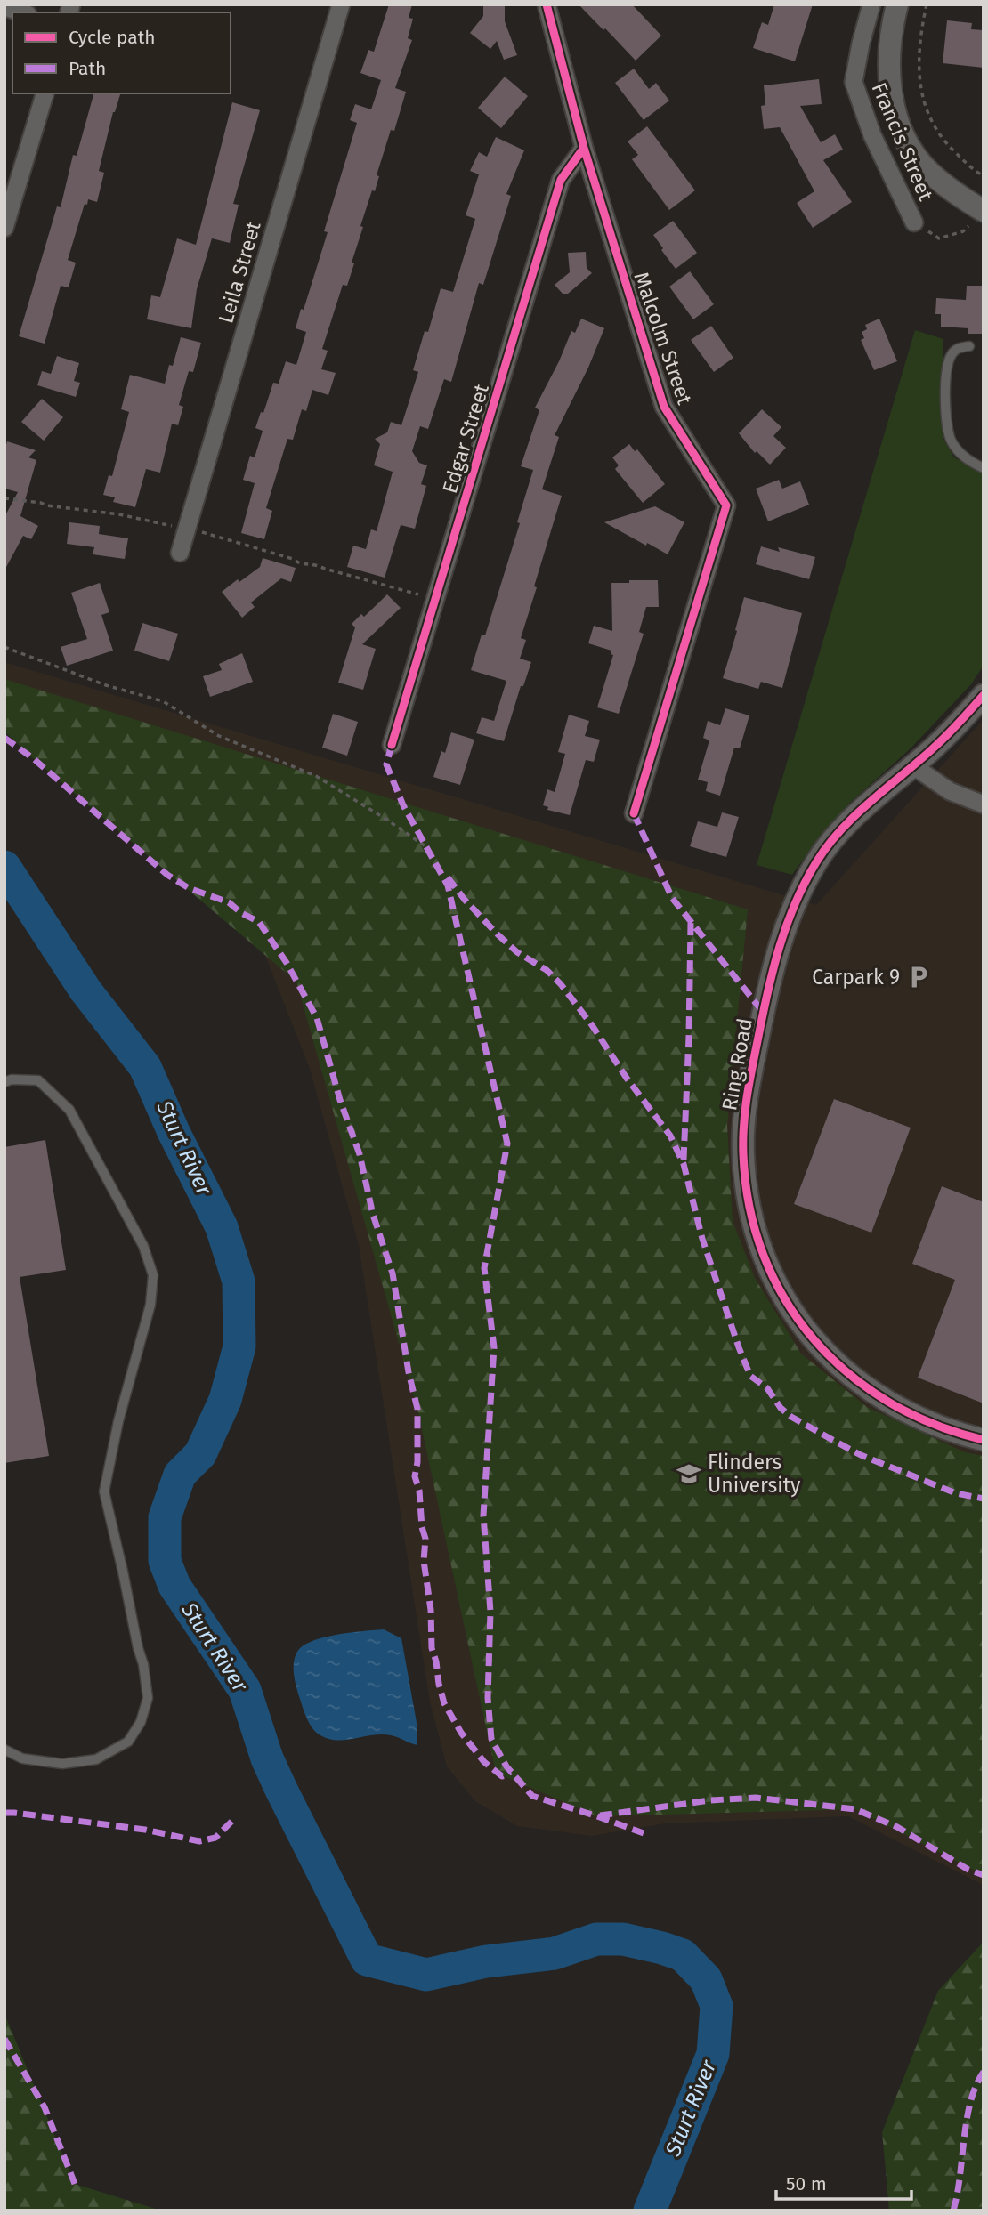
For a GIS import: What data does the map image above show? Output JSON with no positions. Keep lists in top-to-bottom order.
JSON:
{
  "streets": {
    "street": [
      "Francis Street",
      "Leila Street",
      "Malcolm Street",
      "Edgar Street",
      "Ring Road"
    ]
  },
  "crossings": [
    ["Malcolm Street", "Edgar Street"]
  ],
  "water": ["Sturt River"],
  "places": {
    "parking": ["Carpark 9"],
    "school or university": ["Flinders University"]
  },
  "legend": ["Cycle path", "Path"],
  "scale_bar": "50 m"
}
